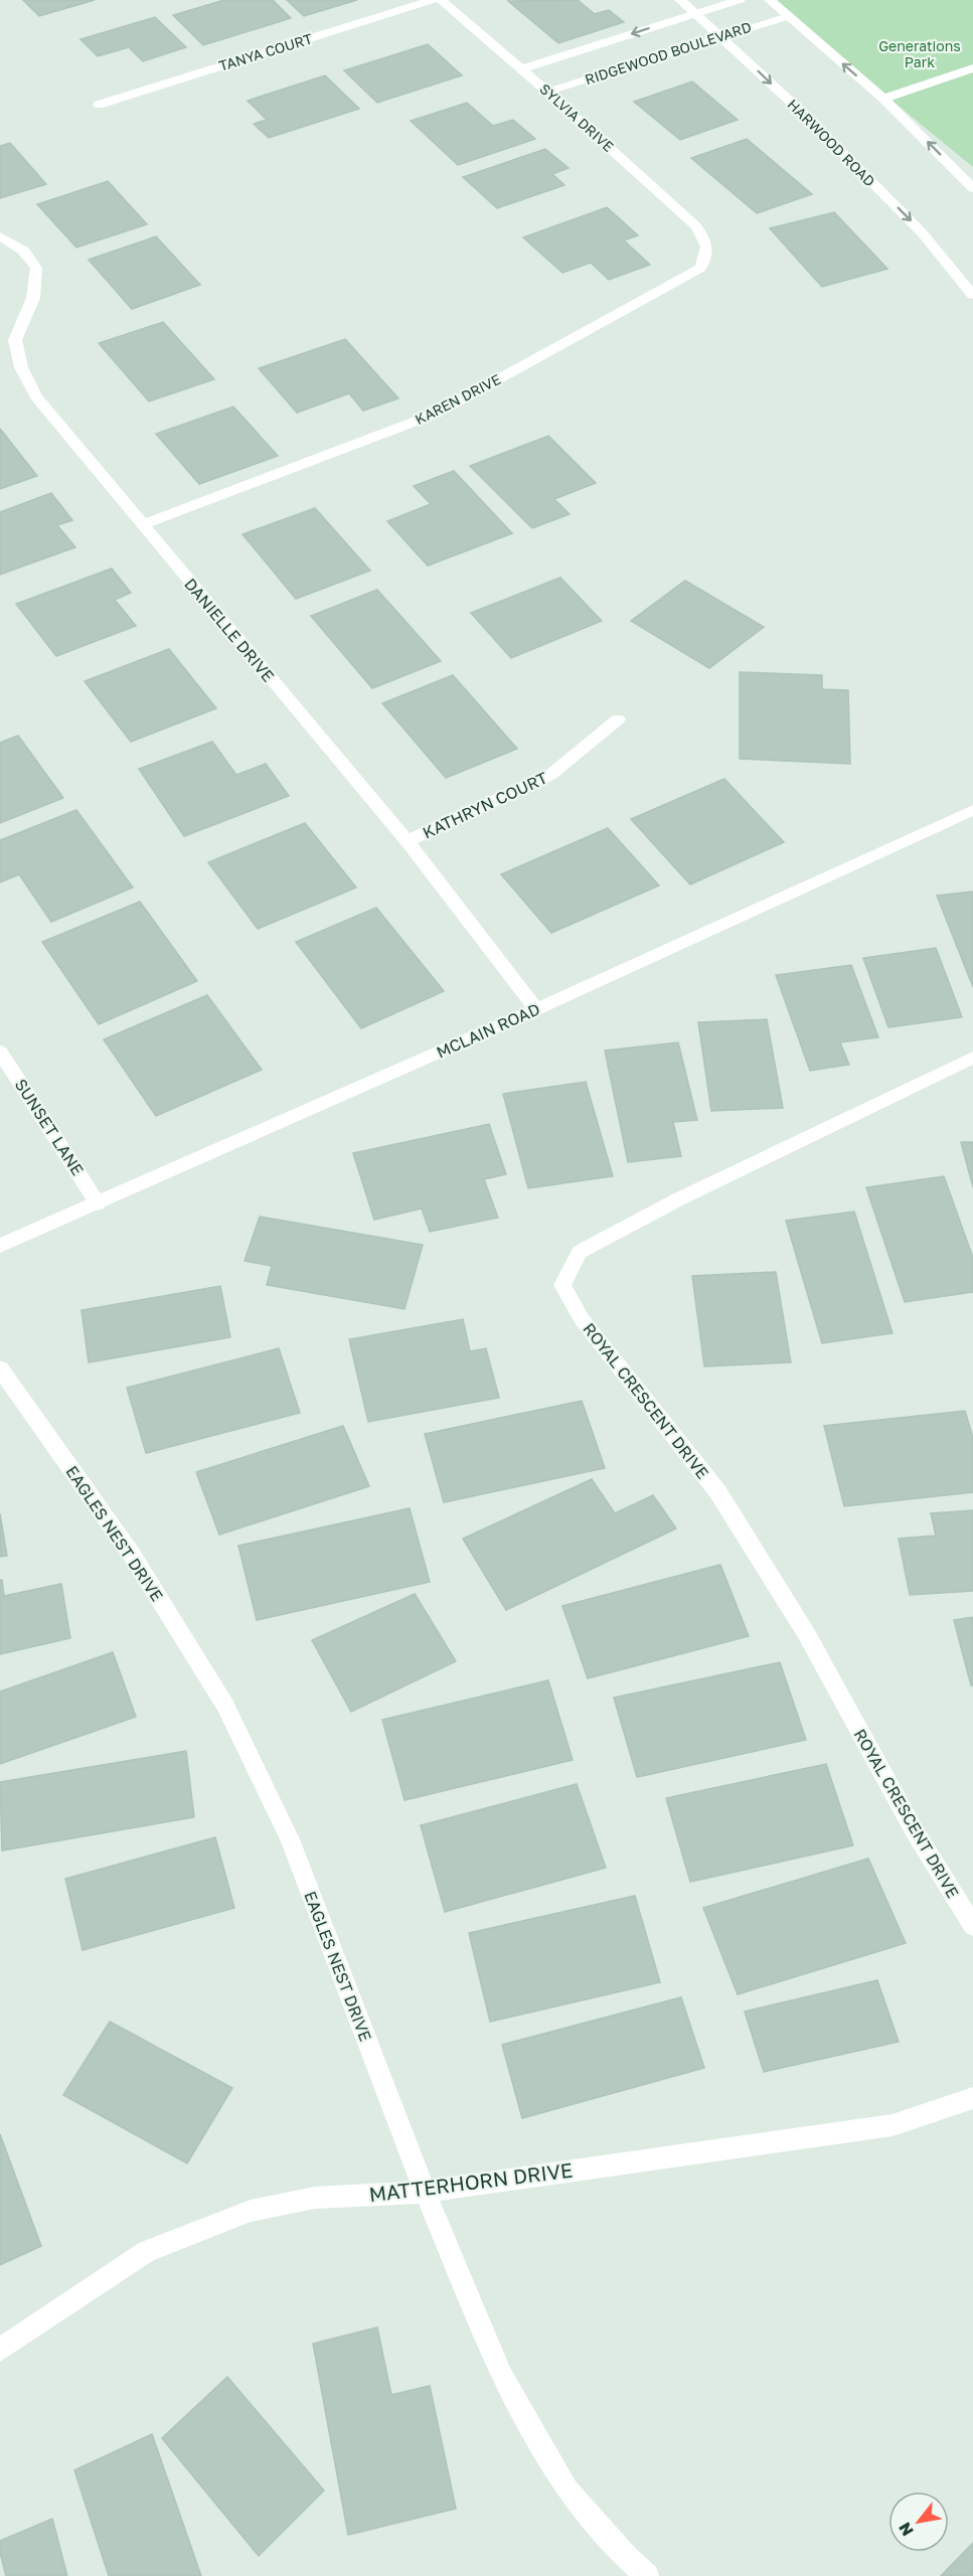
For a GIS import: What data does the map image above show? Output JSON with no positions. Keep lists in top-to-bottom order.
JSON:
{
  "streets": {
    "street": [
      "TANYA COURT",
      "RIDGEWOOD BOULEVARD",
      "SYLVIA DRIVE",
      "HARWOOD ROAD",
      "KAREN DRIVE",
      "DANIELLE DRIVE",
      "KATHRYN COURT",
      "MCLAIN ROAD",
      "SUNSET LANE",
      "ROYAL CRESCENT DRIVE",
      "EAGLES NEST DRIVE",
      "MATTERHORN DRIVE"
    ]
  },
  "crossings": [
    ["RIDGEWOOD BOULEVARD", "SYLVIA DRIVE"],
    ["RIDGEWOOD BOULEVARD", "HARWOOD ROAD"],
    ["SYLVIA DRIVE", "KAREN DRIVE"],
    ["KAREN DRIVE", "DANIELLE DRIVE"],
    ["DANIELLE DRIVE", "KATHRYN COURT"],
    ["DANIELLE DRIVE", "MCLAIN ROAD"],
    ["MCLAIN ROAD", "SUNSET LANE"],
    ["EAGLES NEST DRIVE", "MATTERHORN DRIVE"]
  ],
  "parks": ["Generations Park"],
  "north": "bottom left"
}
